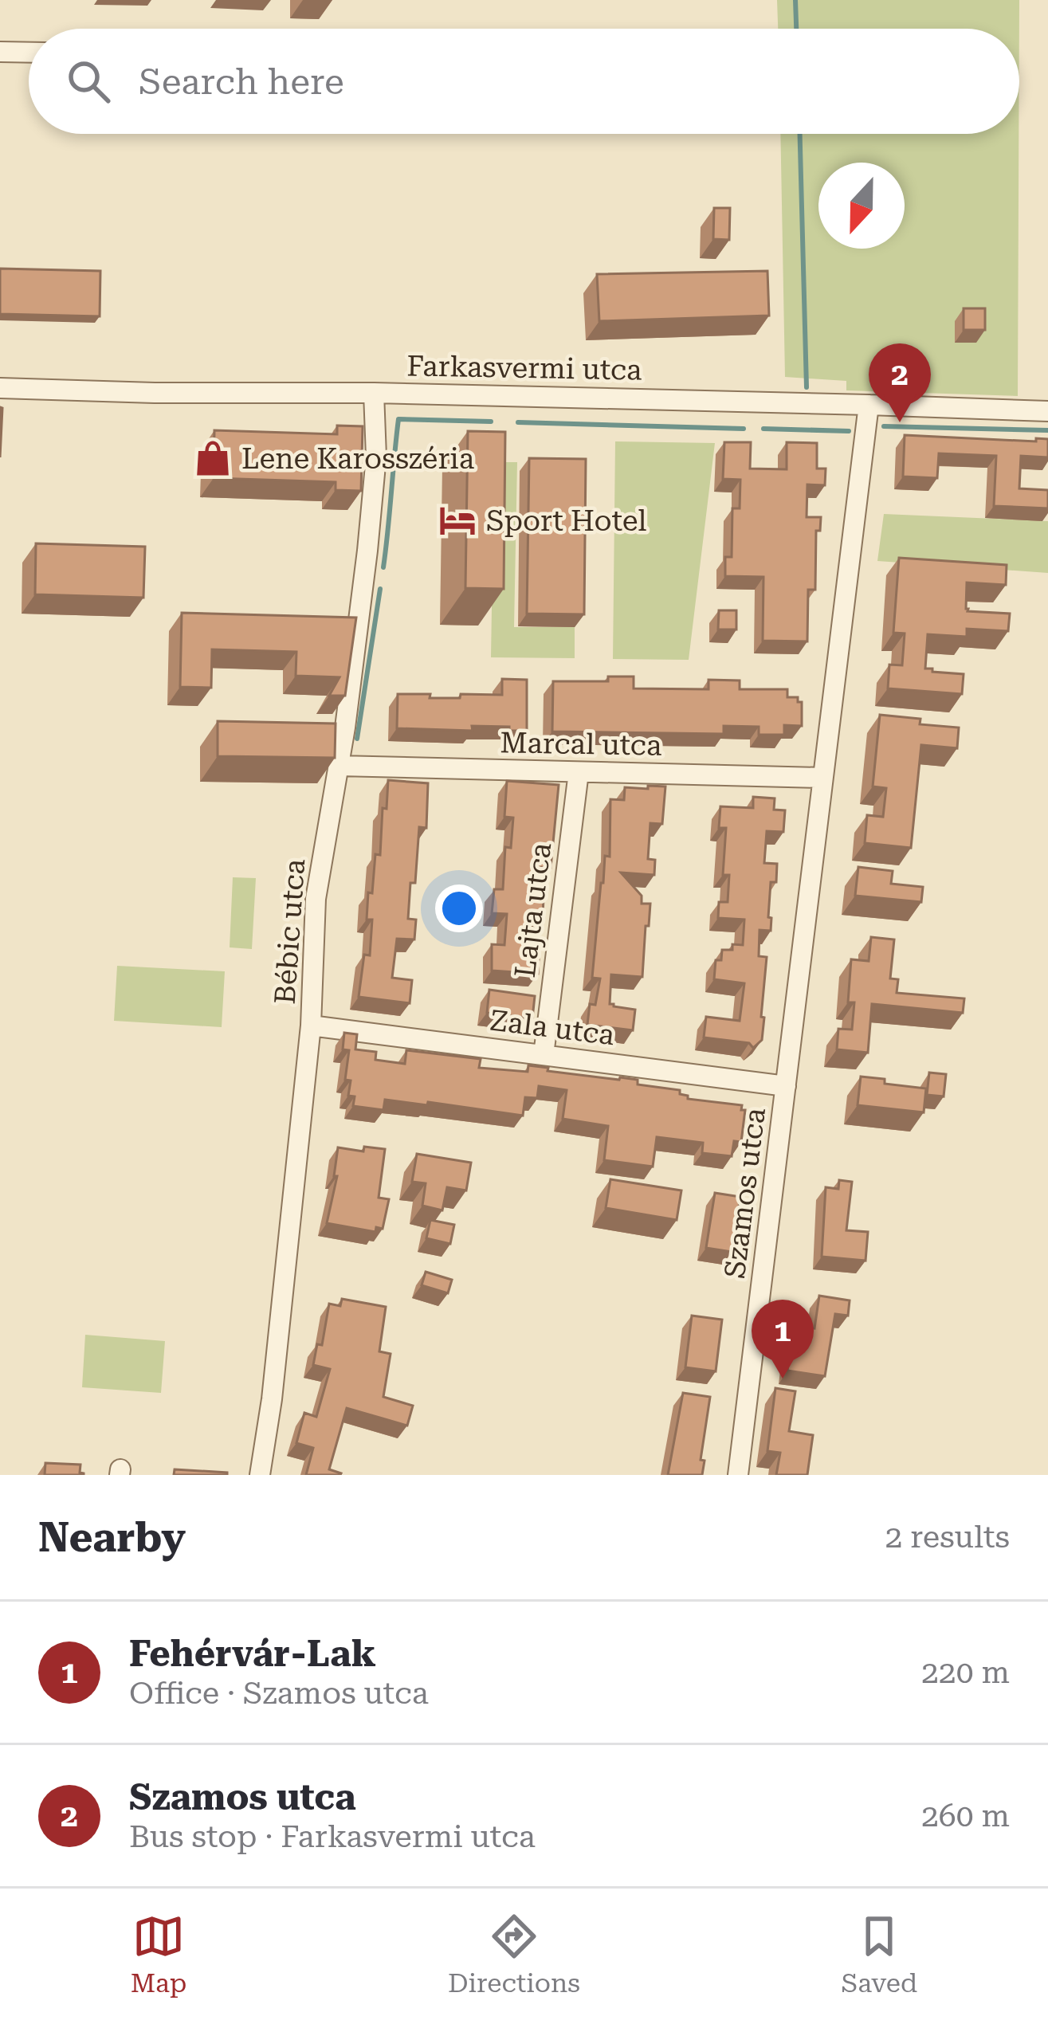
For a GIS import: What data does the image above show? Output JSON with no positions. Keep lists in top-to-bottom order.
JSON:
{
  "streets": {
    "street": [
      "Farkasvermi utca",
      "Marcal utca",
      "Lajta utca",
      "Bébic utca",
      "Zala utca",
      "Szamos utca"
    ]
  },
  "crossings": [
    ["Farkasvermi utca", "Bébic utca"],
    ["Farkasvermi utca", "Szamos utca"],
    ["Marcal utca", "Lajta utca"],
    ["Marcal utca", "Bébic utca"],
    ["Marcal utca", "Szamos utca"],
    ["Lajta utca", "Zala utca"],
    ["Bébic utca", "Zala utca"],
    ["Zala utca", "Szamos utca"]
  ],
  "places": {
    "shop": ["Lene Karosszéria"],
    "hotel": ["Sport Hotel"]
  },
  "north": "bottom",
  "page": {
    "search": "Search here",
    "pins": ["2", "1"],
    "heading": ["Nearby", "2 results"],
    "list": [
      {
        "mark": "1",
        "name": "Fehérvár-Lak",
        "note": "Office · Szamos utca",
        "value": "220 m"
      },
      {
        "mark": "2",
        "name": "Szamos utca",
        "note": "Bus stop · Farkasvermi utca",
        "value": "260 m"
      }
    ],
    "nav": ["Map", "Directions", "Saved"]
  }
}
